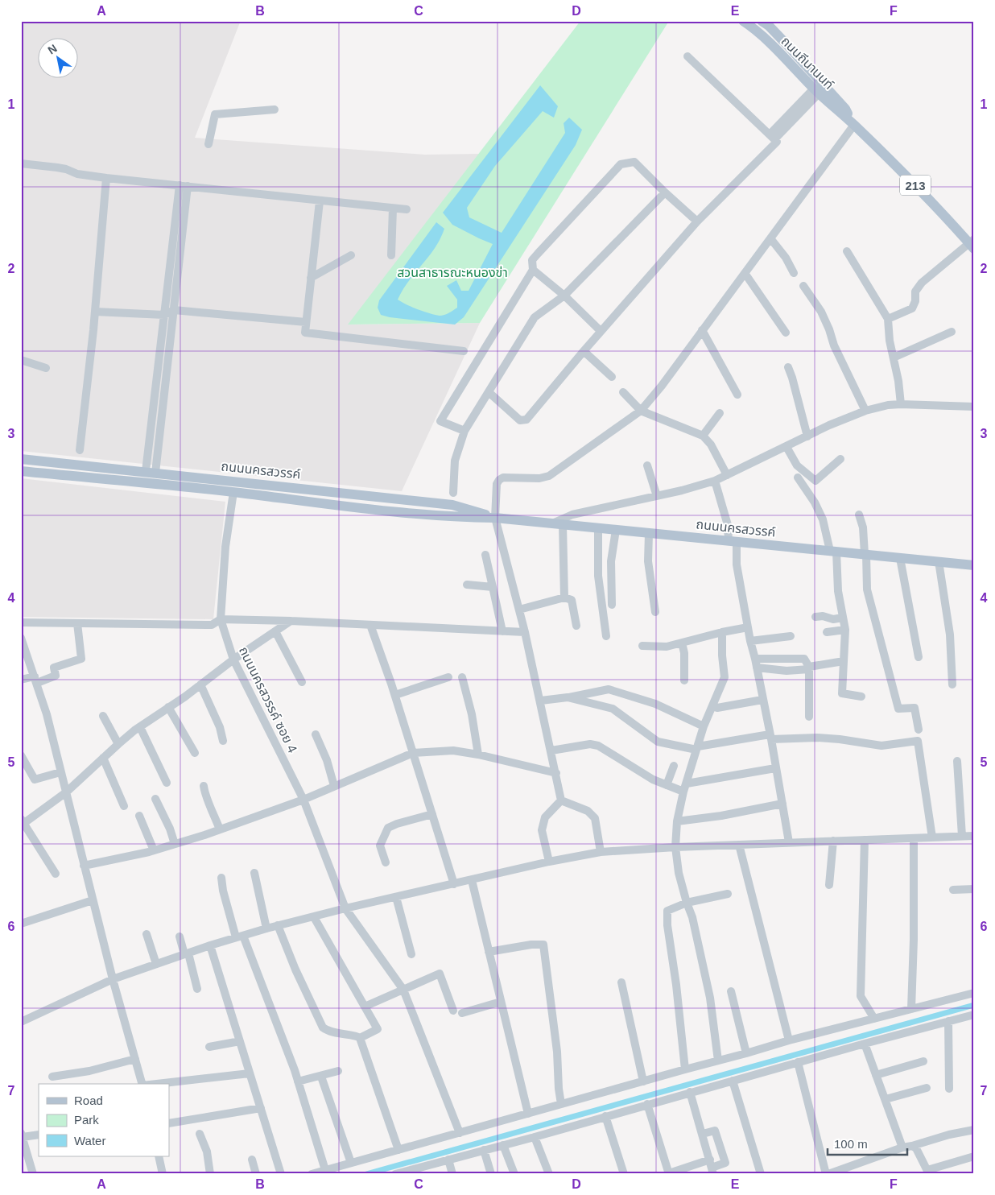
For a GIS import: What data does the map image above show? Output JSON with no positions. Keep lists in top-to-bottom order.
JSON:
{
  "streets": {
    "main road": ["ถนนถีนานนท์", "213", "ถนนนครสวรรค์"],
    "street": ["ถนนนครสวรรค์ ซอย 4"]
  },
  "crossings": [
    ["ถนนนครสวรรค์", "ถนนนครสวรรค์ ซอย 4"]
  ],
  "parks": ["สวนสาธารณะหนองข่า"],
  "legend": ["Road", "Park", "Water"],
  "scale_bar": "100 m",
  "north": "top left",
  "grid": {
    "columns": [
      "A",
      "B",
      "C",
      "D",
      "E",
      "F"
    ],
    "rows": [
      "1",
      "2",
      "3",
      "4",
      "5",
      "6",
      "7"
    ]
  }
}
